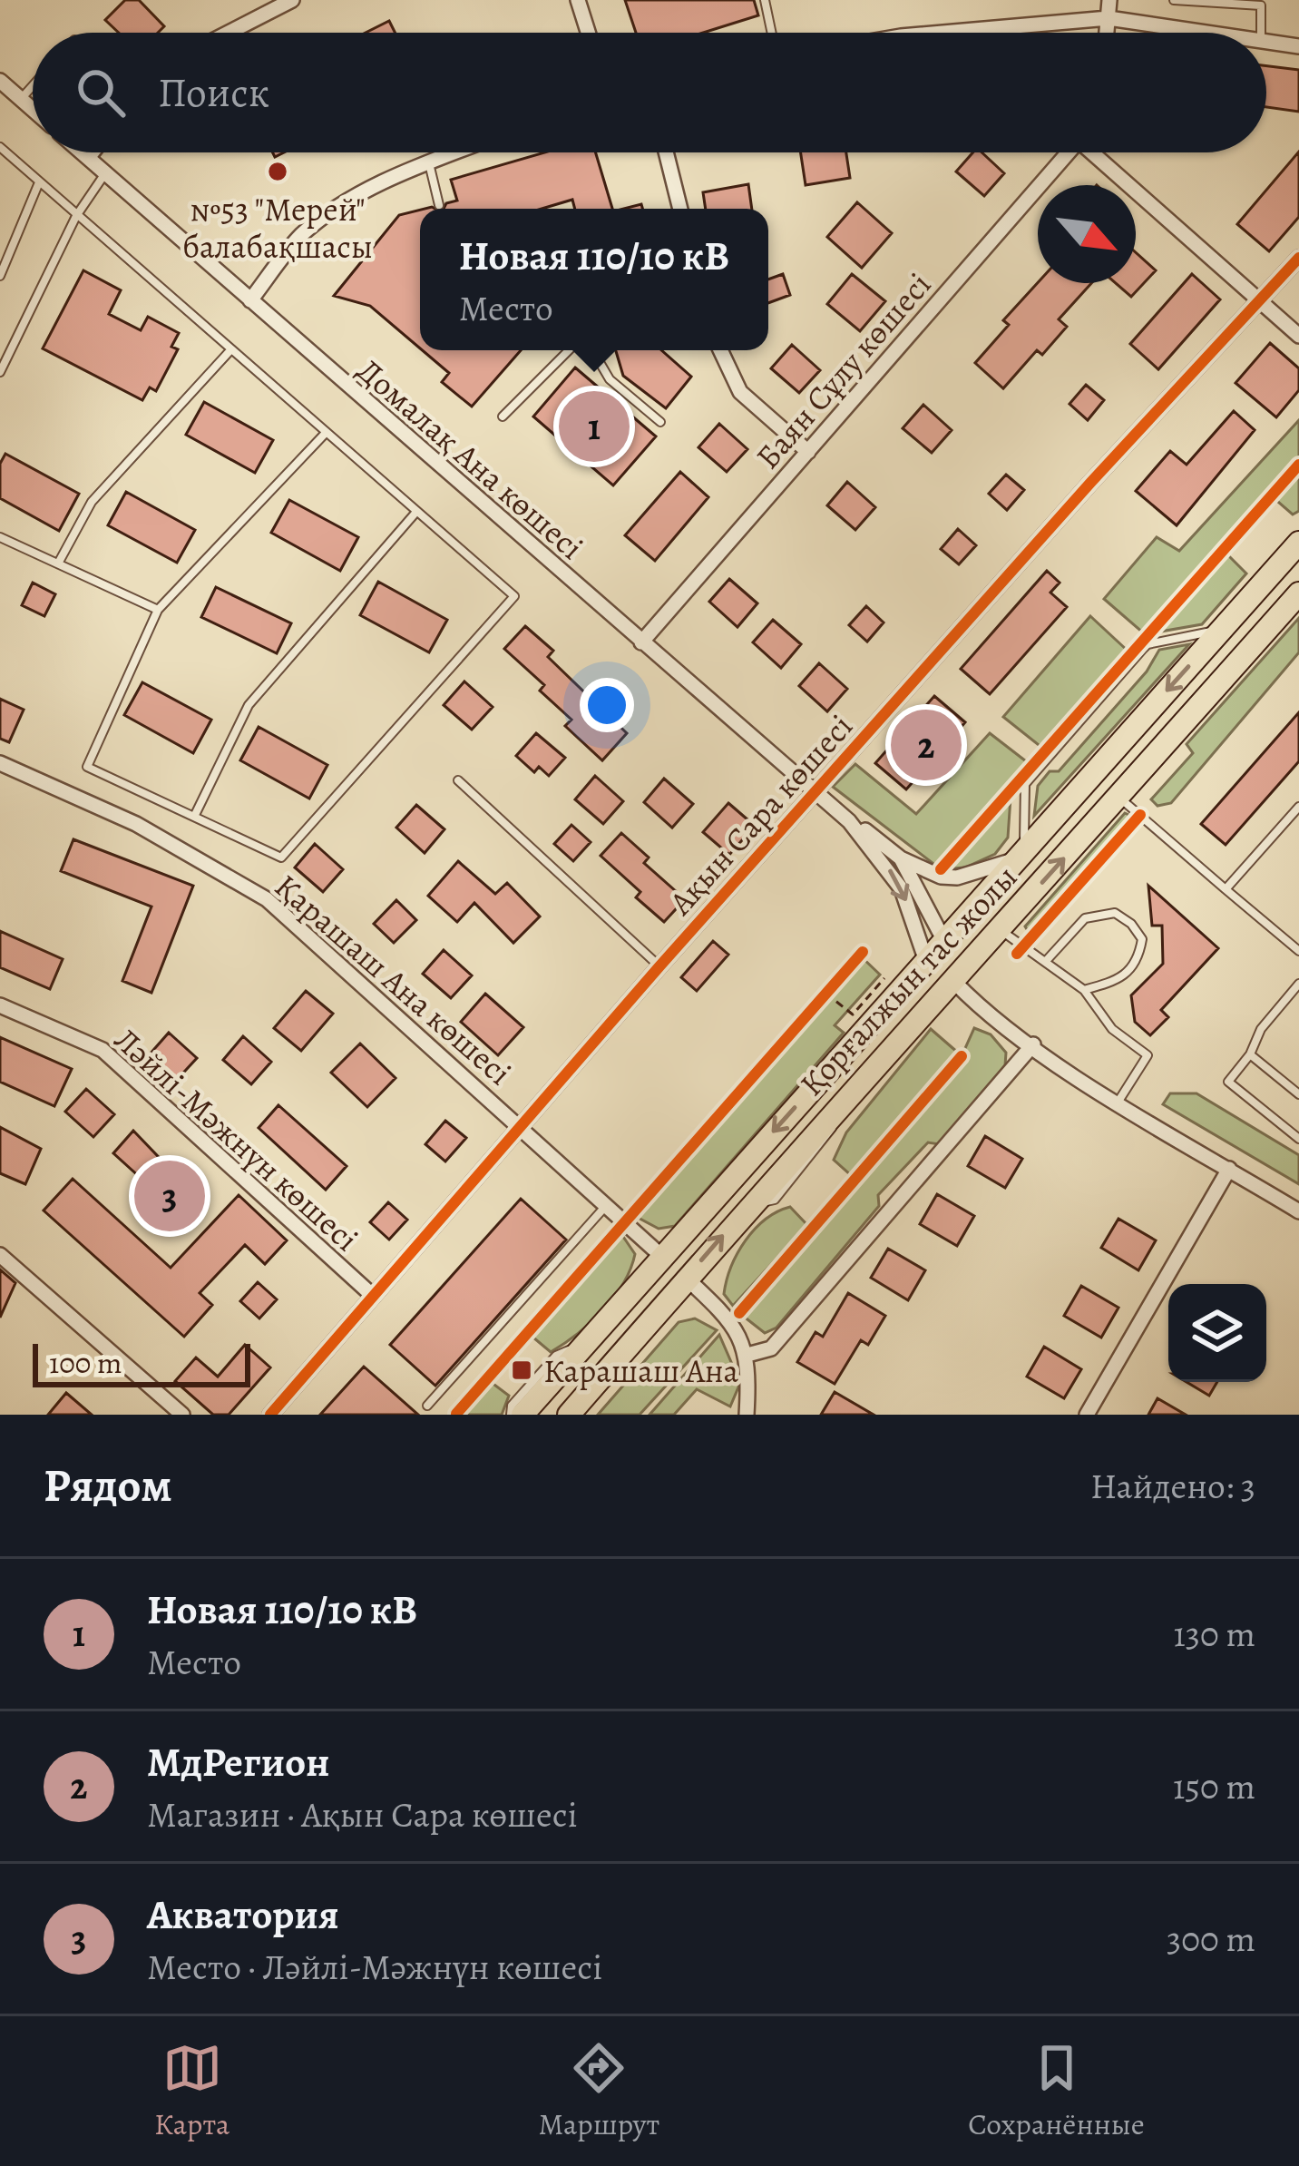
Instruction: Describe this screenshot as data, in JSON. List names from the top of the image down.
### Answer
{
  "streets": {
    "main road": ["Қорғалжын тас жолы"],
    "street": [
      "Баян Сұлу көшесі",
      "Домалақ Ана көшесі",
      "Ақын Сара көшесі",
      "Қарашаш Ана көшесі",
      "Ләйлі-Мәжнүн көшесі"
    ]
  },
  "crossings": [
    ["Баян Сұлу көшесі", "Домалақ Ана көшесі"],
    ["Домалақ Ана көшесі", "Ақын Сара көшесі"],
    ["Домалақ Ана көшесі", "Қорғалжын тас жолы"],
    ["Ақын Сара көшесі", "Қарашаш Ана көшесі"],
    ["Ақын Сара көшесі", "Ләйлі-Мәжнүн көшесі"],
    ["Қарашаш Ана көшесі", "Қорғалжын тас жолы"]
  ],
  "places": {
    "other": ["№53 \"Мерей\" балабақшасы"],
    "transit": ["Карашаш Ана"]
  },
  "scale_bar": "100 m",
  "north": "bottom right",
  "page": {
    "search": "Поиск",
    "popup": ["Новая 110/10 кВ", "Место"],
    "pins": ["1", "2", "3"],
    "scale": "100 m",
    "heading": ["Рядом", "Найдено: 3"],
    "list": [
      {
        "mark": "1",
        "name": "Новая 110/10 кВ",
        "note": "Место",
        "value": "130 m"
      },
      {
        "mark": "2",
        "name": "МдРегион",
        "note": "Магазин · Ақын Сара көшесі",
        "value": "150 m"
      },
      {
        "mark": "3",
        "name": "Акватория",
        "note": "Место · Ләйлі-Мәжнүн көшесі",
        "value": "300 m"
      }
    ],
    "nav": ["Карта", "Маршрут", "Сохранённые"]
  }
}
